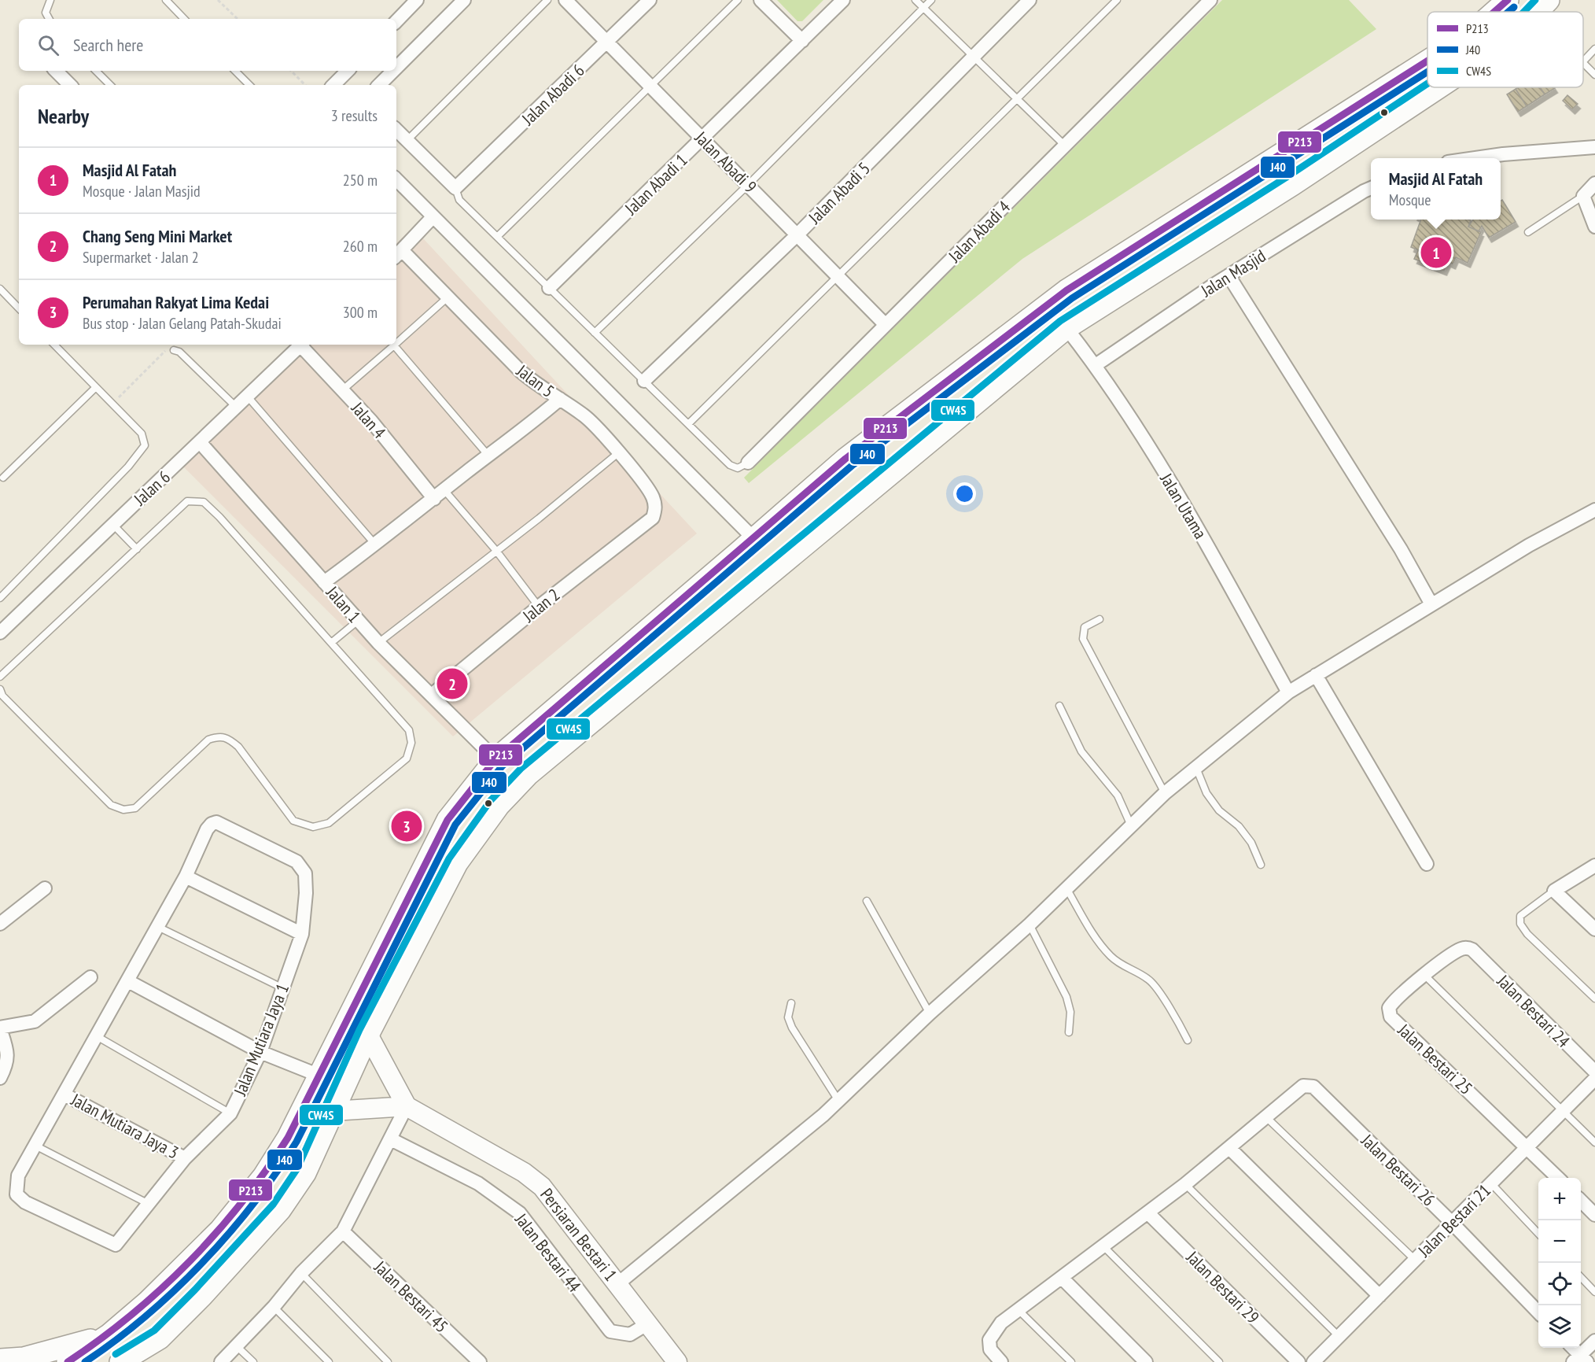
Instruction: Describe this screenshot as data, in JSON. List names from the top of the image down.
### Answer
{
  "streets": {
    "street": [
      "Jalan Abadi 6",
      "Jalan Abadi 9",
      "Jalan Abadi 1",
      "Jalan Abadi 5",
      "Jalan Abadi 4",
      "Jalan Masjid",
      "Jalan 5",
      "Jalan 4",
      "Jalan 6",
      "Jalan Utama",
      "Jalan 1",
      "Jalan 2",
      "Jalan Bestari 24",
      "Jalan Mutiara Jaya 1",
      "Jalan Bestari 25",
      "Jalan Mutiara Jaya 3",
      "Jalan Bestari 26",
      "Jalan Bestari 21",
      "Persiaran Bestari 1",
      "Jalan Bestari 44",
      "Jalan Bestari 29",
      "Jalan Bestari 45"
    ]
  },
  "crossings": [
    ["Jalan Abadi 6", "Jalan Abadi 9"],
    ["Jalan Abadi 9", "Jalan Abadi 1"],
    ["Jalan Abadi 9", "Jalan Abadi 5"],
    ["Jalan Abadi 9", "Jalan Abadi 4"],
    ["Jalan Masjid", "Jalan Utama"],
    ["Jalan 5", "Jalan 2"],
    ["Jalan 6", "Jalan 1"],
    ["Jalan 1", "Jalan 2"],
    ["Jalan Bestari 24", "Jalan Bestari 25"],
    ["Jalan Mutiara Jaya 1", "Jalan Mutiara Jaya 3"],
    ["Jalan Bestari 25", "Jalan Bestari 21"],
    ["Jalan Bestari 26", "Jalan Bestari 21"],
    ["Persiaran Bestari 1", "Jalan Bestari 44"]
  ],
  "lines": ["transit line P213", "transit line CW4S", "transit line J40"],
  "legend": ["P213", "J40", "CW4S"],
  "page": {
    "search": "Search here",
    "heading": ["Nearby", "3 results"],
    "list": [
      {
        "mark": "1",
        "name": "Masjid Al Fatah",
        "note": "Mosque · Jalan Masjid",
        "value": "250 m"
      },
      {
        "mark": "2",
        "name": "Chang Seng Mini Market",
        "note": "Supermarket · Jalan 2",
        "value": "260 m"
      },
      {
        "mark": "3",
        "name": "Perumahan Rakyat Lima Kedai",
        "note": "Bus stop · Jalan Gelang Patah-Skudai",
        "value": "300 m"
      }
    ],
    "popup": ["Masjid Al Fatah", "Mosque"],
    "pins": ["1", "2", "3"],
    "map_buttons": ["+", "−"]
  }
}
